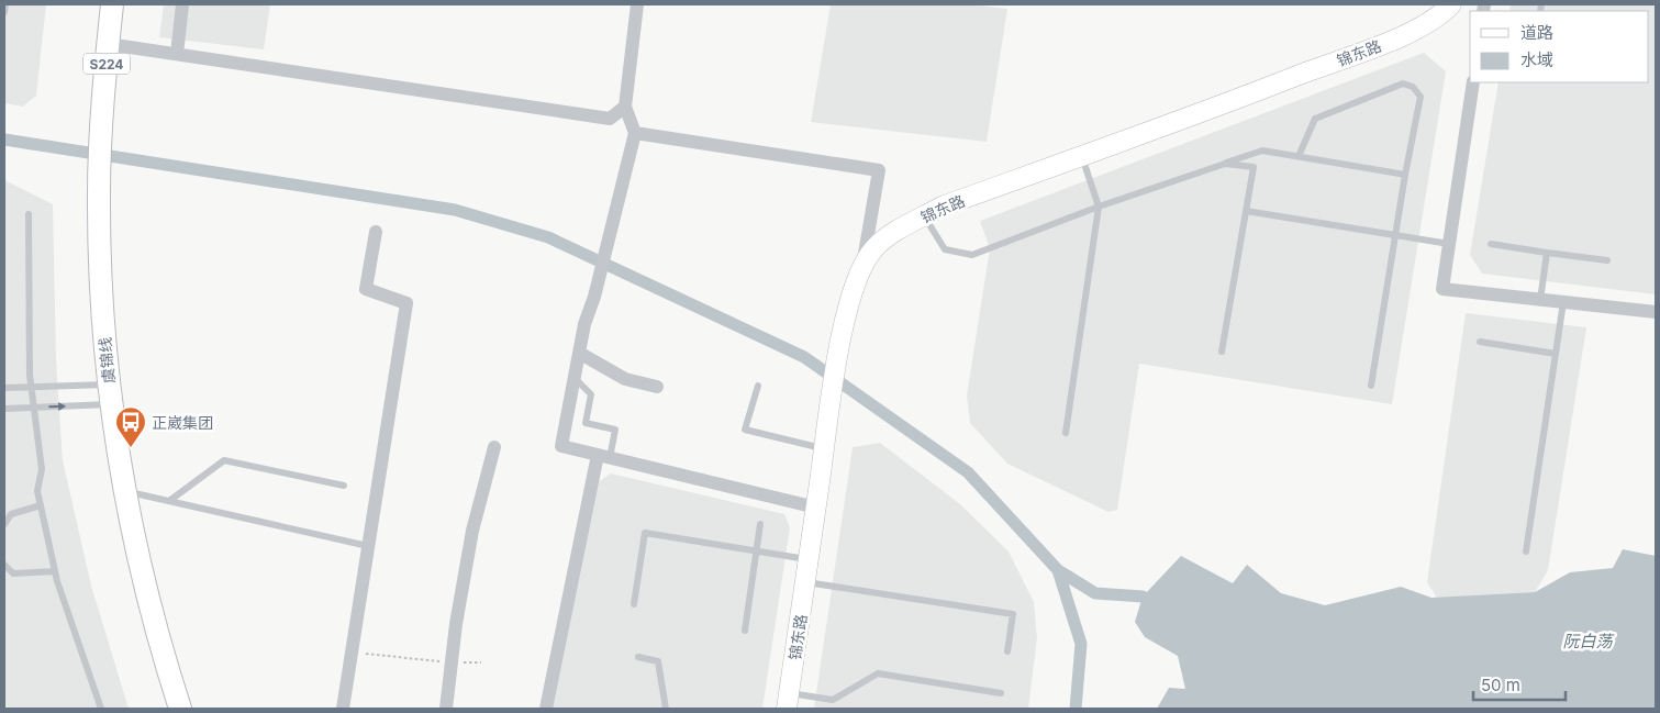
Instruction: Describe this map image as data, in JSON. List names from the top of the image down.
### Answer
{
  "streets": {
    "main road": ["锦东路", "S224", "虞锦线"]
  },
  "water": ["阮白荡"],
  "places": {
    "bus stop": ["正崴集团"]
  },
  "legend": ["道路", "水域"],
  "scale_bar": "50 m"
}
